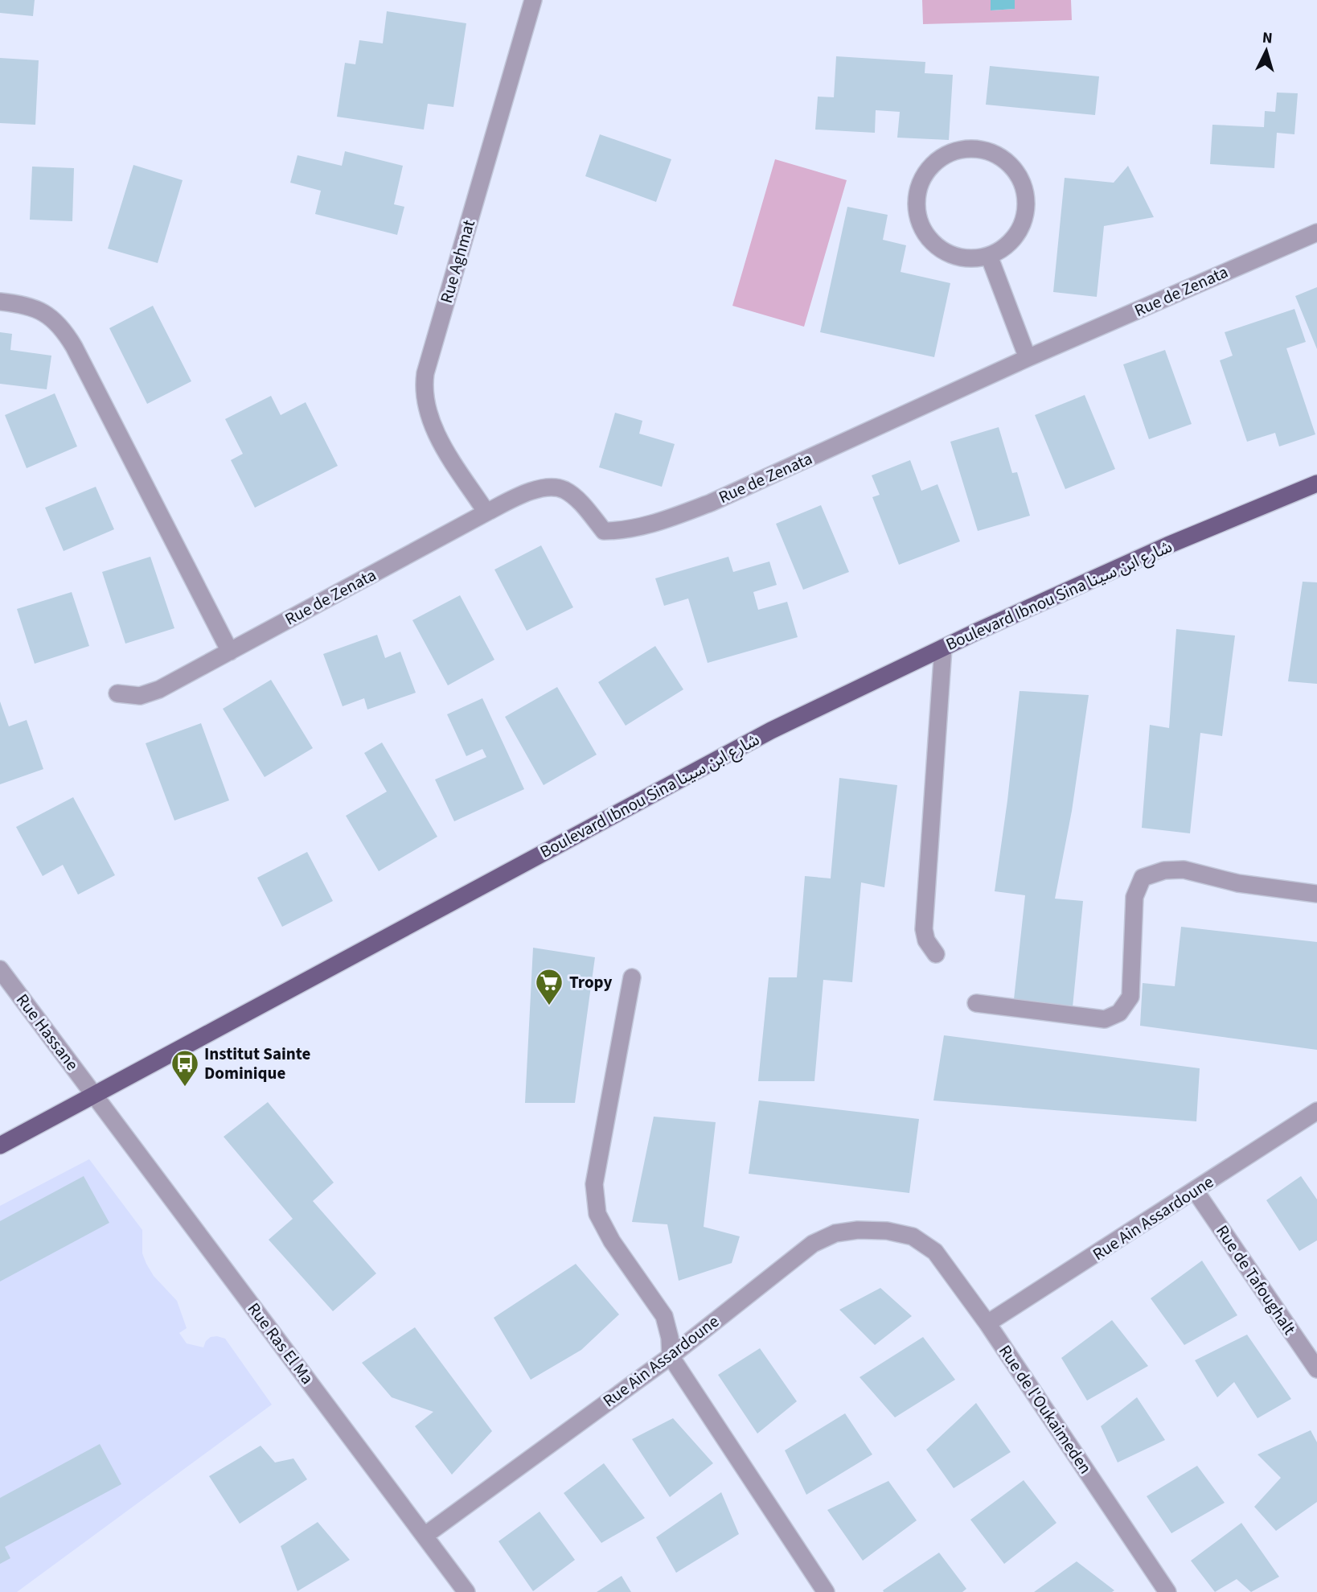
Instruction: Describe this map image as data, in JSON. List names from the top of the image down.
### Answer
{
  "streets": {
    "main road": ["Boulevard Ibnou Sina شارع ابن سينا"],
    "street": [
      "Rue Aghmat",
      "Rue de Zenata",
      "Rue Hassane",
      "Rue Ain Assardoune",
      "Rue de Tafoughalt",
      "Rue Ras El Ma",
      "Rue de l'Oukaimeden"
    ]
  },
  "crossings": [
    ["Rue Aghmat", "Rue de Zenata"],
    ["Boulevard Ibnou Sina شارع ابن سينا", "Rue Hassane"],
    ["Boulevard Ibnou Sina شارع ابن سينا", "Rue Ras El Ma"],
    ["Rue Hassane", "Rue Ras El Ma"],
    ["Rue Ain Assardoune", "Rue de Tafoughalt"],
    ["Rue Ain Assardoune", "Rue Ras El Ma"],
    ["Rue Ain Assardoune", "Rue de l'Oukaimeden"]
  ],
  "places": {
    "supermarket": ["Tropy"],
    "bus stop": ["Institut Sainte Dominique"]
  },
  "north": "top"
}
